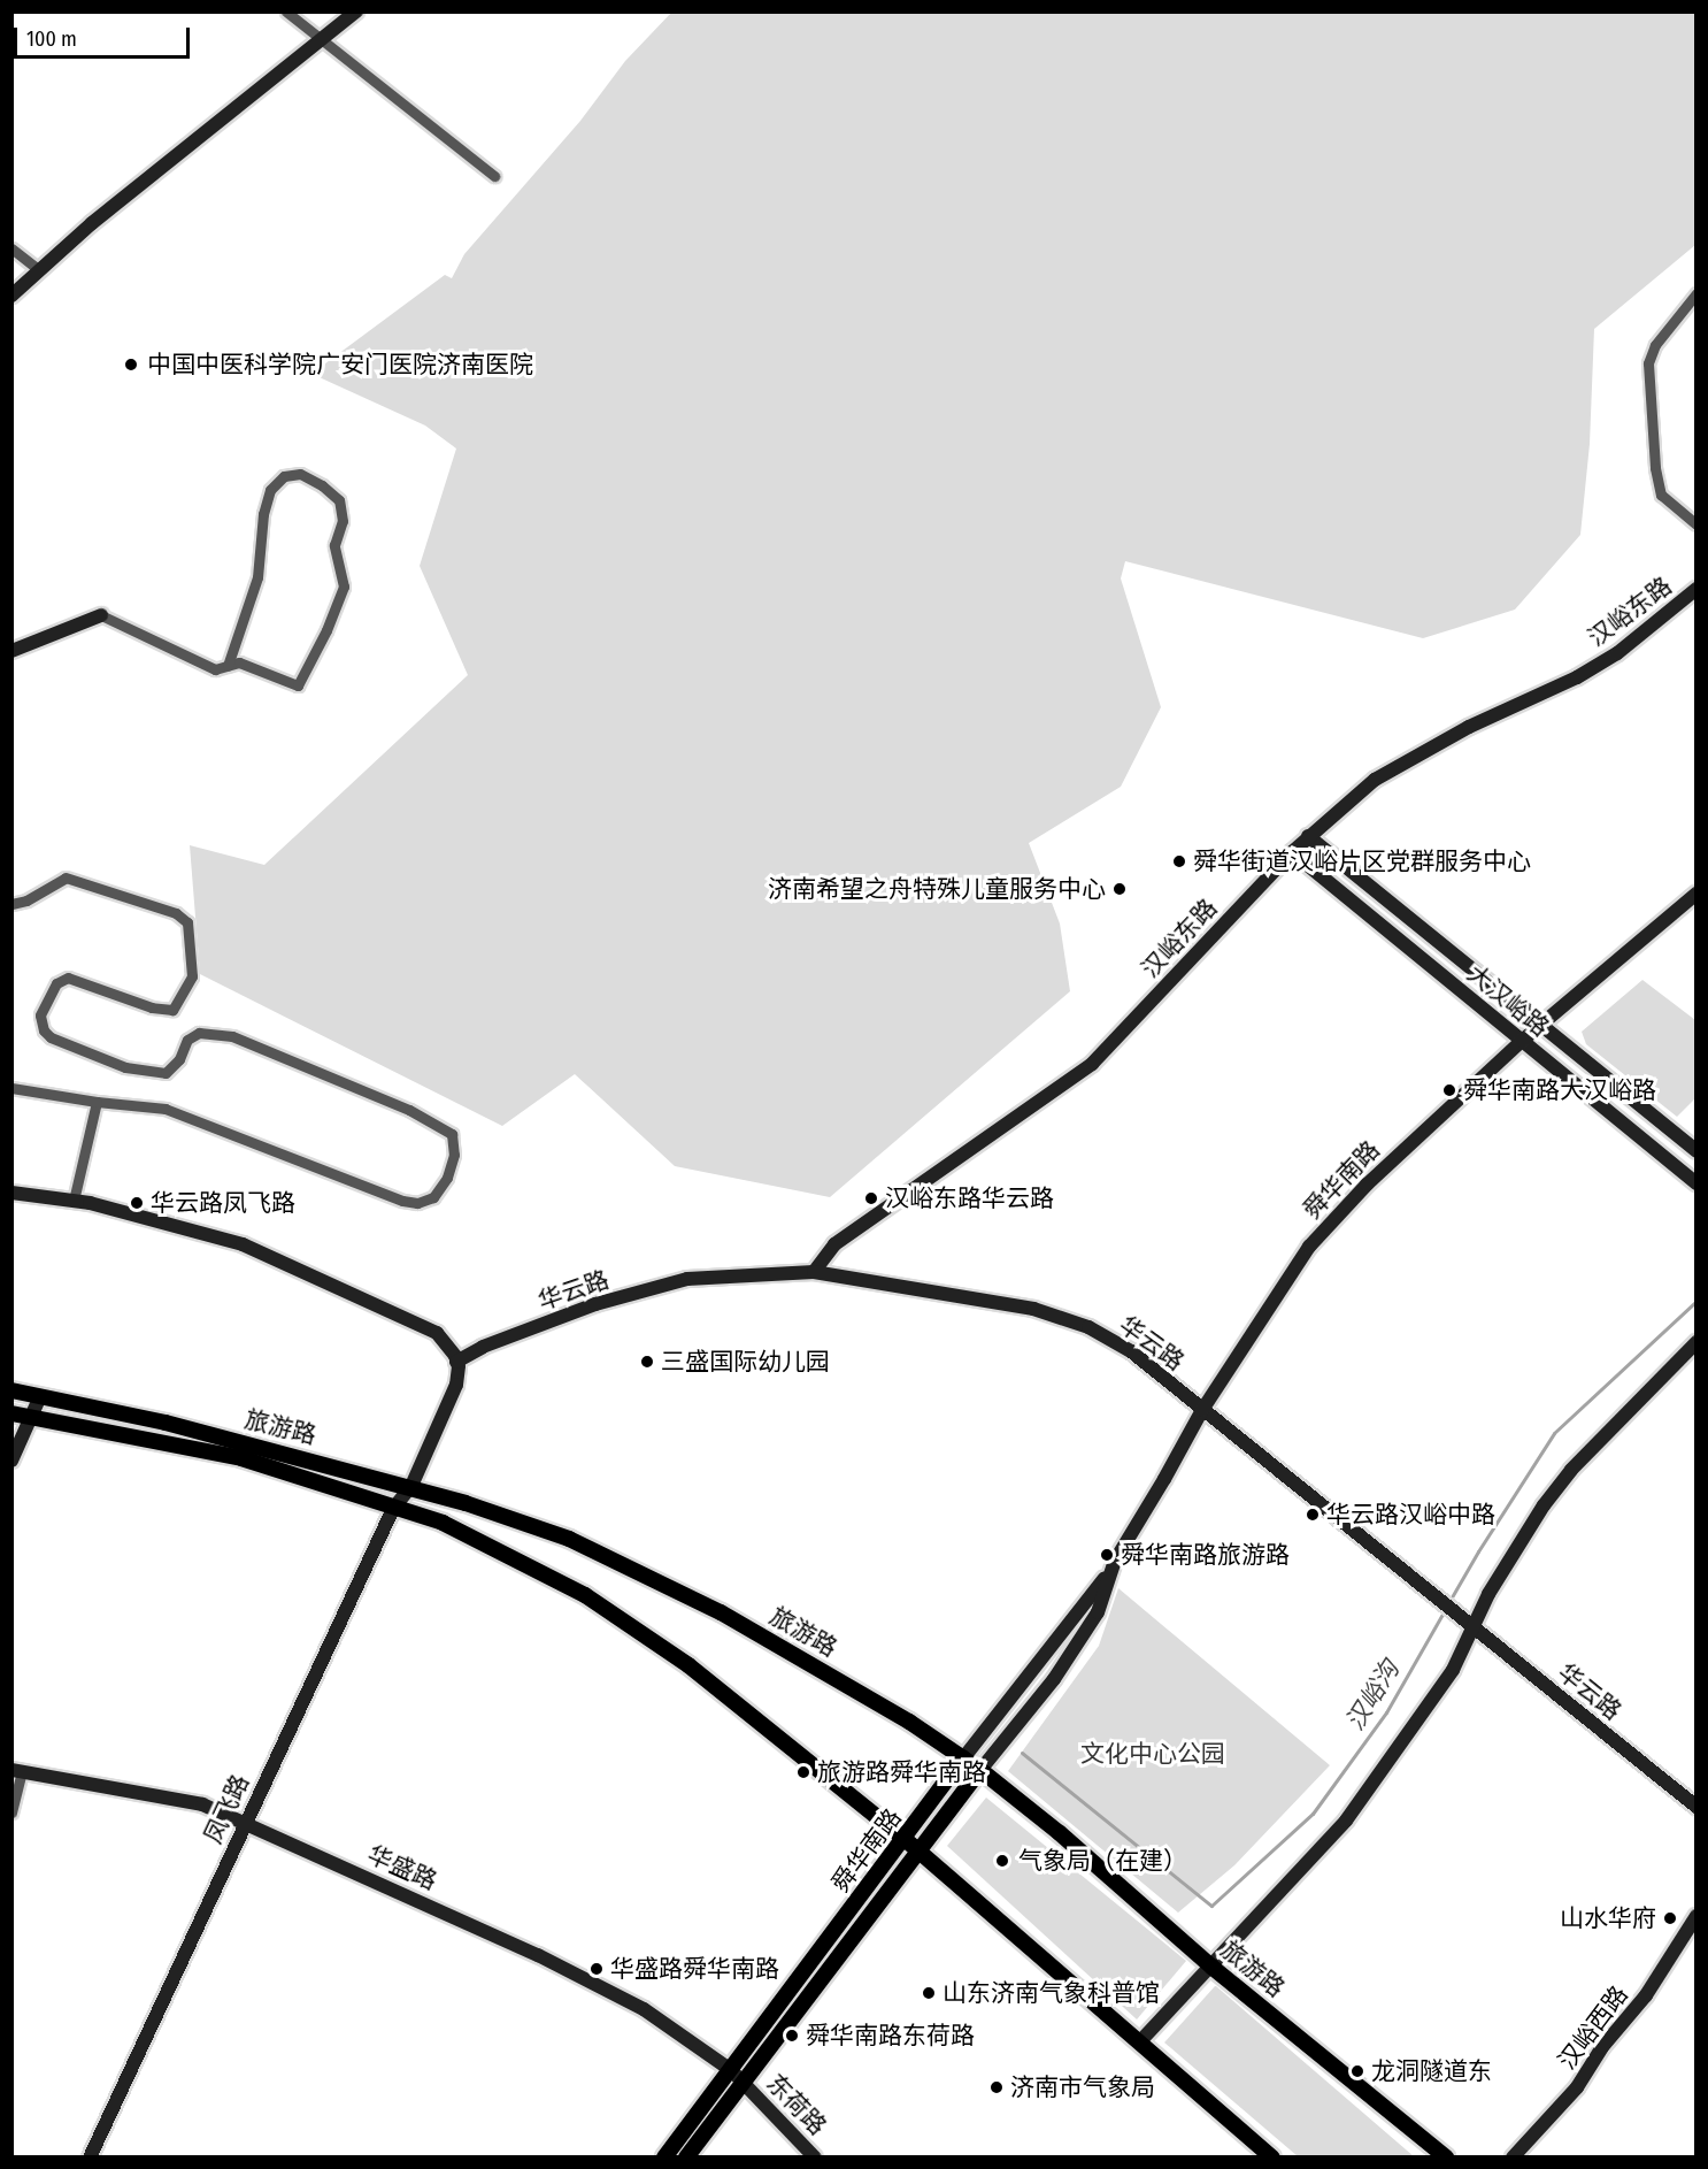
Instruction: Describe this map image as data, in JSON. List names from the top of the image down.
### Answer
{
  "streets": {
    "main road": ["舜华南路", "旅游路"],
    "street": [
      "汉峪东路",
      "大汉峪路",
      "华云路",
      "凤飞路",
      "华盛路",
      "汉峪西路",
      "东荷路"
    ]
  },
  "crossings": [
    ["汉峪东路", "大汉峪路"],
    ["汉峪东路", "华云路"],
    ["大汉峪路", "舜华南路"],
    ["舜华南路", "华云路"],
    ["舜华南路", "旅游路"],
    ["舜华南路", "华盛路"],
    ["舜华南路", "东荷路"],
    ["旅游路", "凤飞路"],
    ["凤飞路", "华盛路"],
    ["华盛路", "东荷路"]
  ],
  "water": ["汉峪沟"],
  "parks": ["文化中心公园"],
  "places": [
    "中国中医科学院广安门医院济南医院",
    "舜华街道汉峪片区党群服务中心",
    "济南希望之舟特殊儿童服务中心",
    "舜华南路大汉峪路",
    "汉峪东路华云路",
    "华云路凤飞路",
    "三盛国际幼儿园",
    "华云路汉峪中路",
    "舜华南路旅游路",
    "旅游路舜华南路",
    "气象局（在建）",
    "山水华府",
    "华盛路舜华南路",
    "山东济南气象科普馆",
    "舜华南路东荷路",
    "龙洞隧道东",
    "济南市气象局"
  ],
  "scale_bar": "100 m"
}
